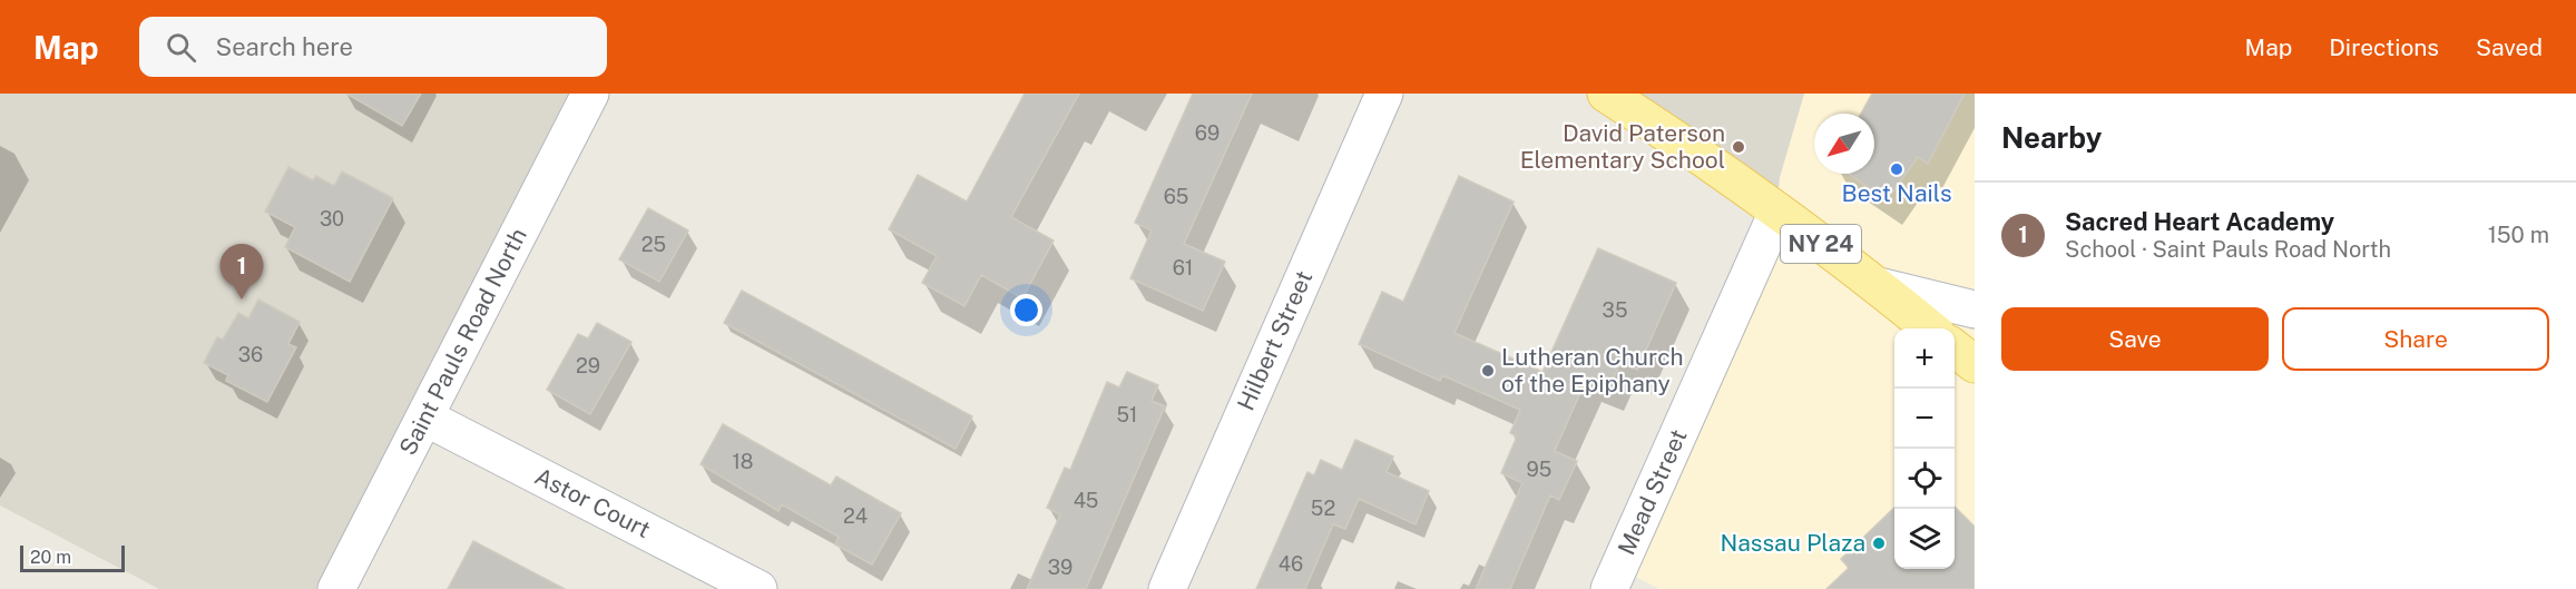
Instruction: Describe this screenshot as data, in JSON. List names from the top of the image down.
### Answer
{
  "streets": {
    "main road": ["NY 24"],
    "street": [
      "Hilbert Street",
      "Saint Pauls Road North",
      "Mead Street",
      "Astor Court"
    ]
  },
  "crossings": [
    ["NY 24", "Mead Street"],
    ["Saint Pauls Road North", "Astor Court"]
  ],
  "places": [
    "David Paterson Elementary School",
    "Best Nails",
    "Lutheran Church of the Epiphany",
    "Nassau Plaza"
  ],
  "house_numbers": [
    "69",
    "65",
    "30",
    "25",
    "61",
    "35",
    "36",
    "29",
    "51",
    "18",
    "95",
    "45",
    "52",
    "24",
    "46",
    "39"
  ],
  "scale_bar": "20 m",
  "north": "bottom left",
  "page": {
    "header": "Map",
    "search": "Search here",
    "nav": ["Map", "Directions", "Saved"],
    "heading": "Nearby",
    "list": [
      {
        "mark": "1",
        "name": "Sacred Heart Academy",
        "note": "School · Saint Pauls Road North",
        "value": "150 m"
      }
    ],
    "pins": "1",
    "buttons": ["Save", "Share"],
    "map_buttons": ["+", "−"],
    "scale": "20 m"
  }
}
